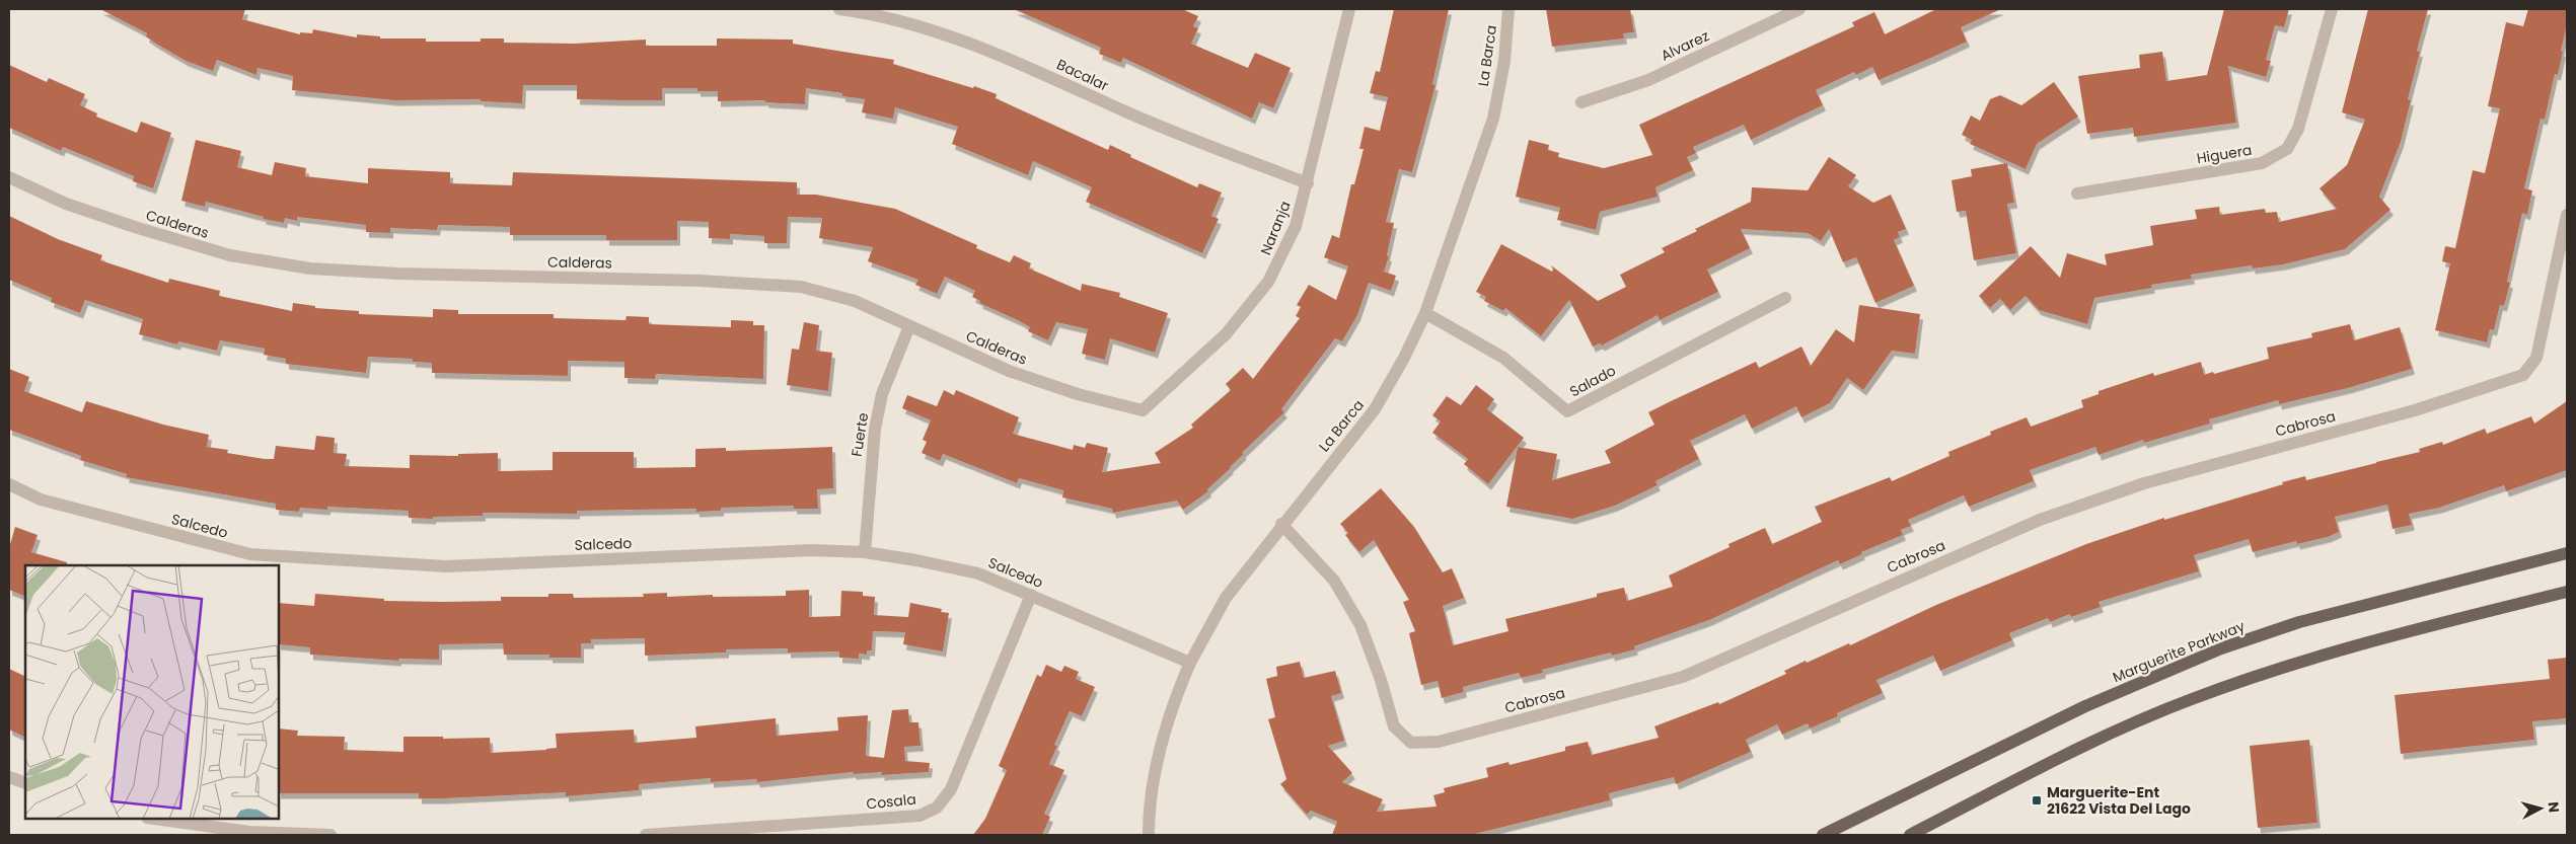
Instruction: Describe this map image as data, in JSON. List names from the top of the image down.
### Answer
{
  "streets": {
    "main road": ["Marguerite Parkway"],
    "street": [
      "Alvarez",
      "La Barca",
      "Bacalar",
      "Higuera",
      "Calderas",
      "Naranja",
      "Salado",
      "Cabrosa",
      "Fuerte",
      "Salcedo",
      "Cosala"
    ]
  },
  "crossings": [
    ["La Barca", "Salado"],
    ["La Barca", "Cabrosa"],
    ["La Barca", "Salcedo"],
    ["Bacalar", "Naranja"],
    ["Calderas", "Naranja"],
    ["Calderas", "Fuerte"],
    ["Fuerte", "Salcedo"],
    ["Salcedo", "Cosala"]
  ],
  "places": {
    "transit": ["Marguerite-Ent 21622 Vista Del Lago"]
  },
  "north": "right"
}
